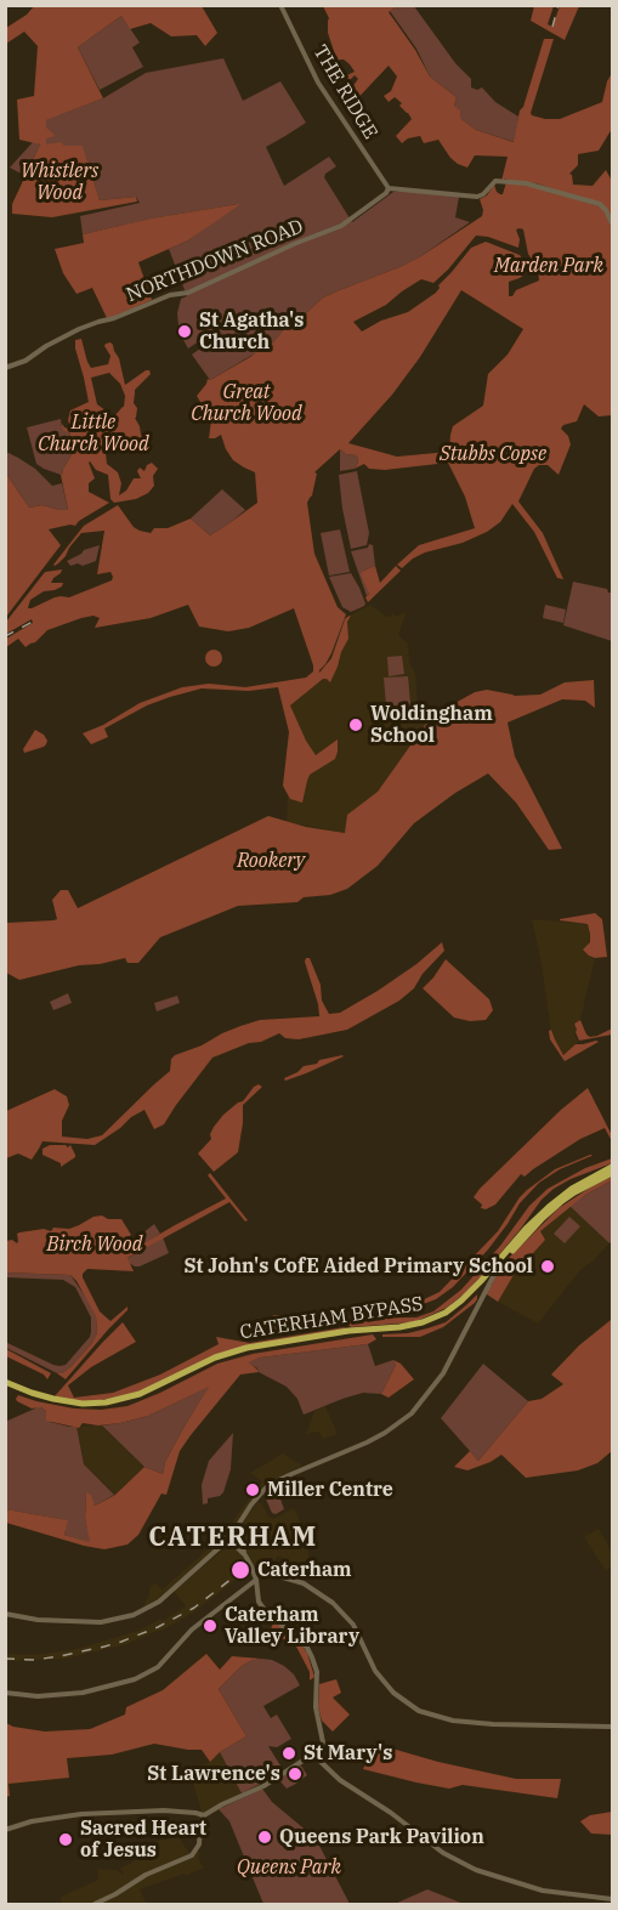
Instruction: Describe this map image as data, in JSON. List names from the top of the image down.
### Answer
{
  "streets": {
    "highway": ["CATERHAM BYPASS"],
    "street": ["THE RIDGE", "NORTHDOWN ROAD"]
  },
  "crossings": [
    ["THE RIDGE", "NORTHDOWN ROAD"]
  ],
  "districts": ["CATERHAM"],
  "parks": [
    "Whistlers Wood",
    "Marden Park",
    "Great Church Wood",
    "Little Church Wood",
    "Stubbs Copse",
    "Rookery",
    "Birch Wood",
    "Queens Park"
  ],
  "places": [
    "St Agatha's Church",
    "Woldingham School",
    "St John's CofE Aided Primary School",
    "Miller Centre",
    "Caterham",
    "Caterham Valley Library",
    "St Mary's",
    "St Lawrence's",
    "Queens Park Pavilion",
    "Sacred Heart of Jesus"
  ]
}
